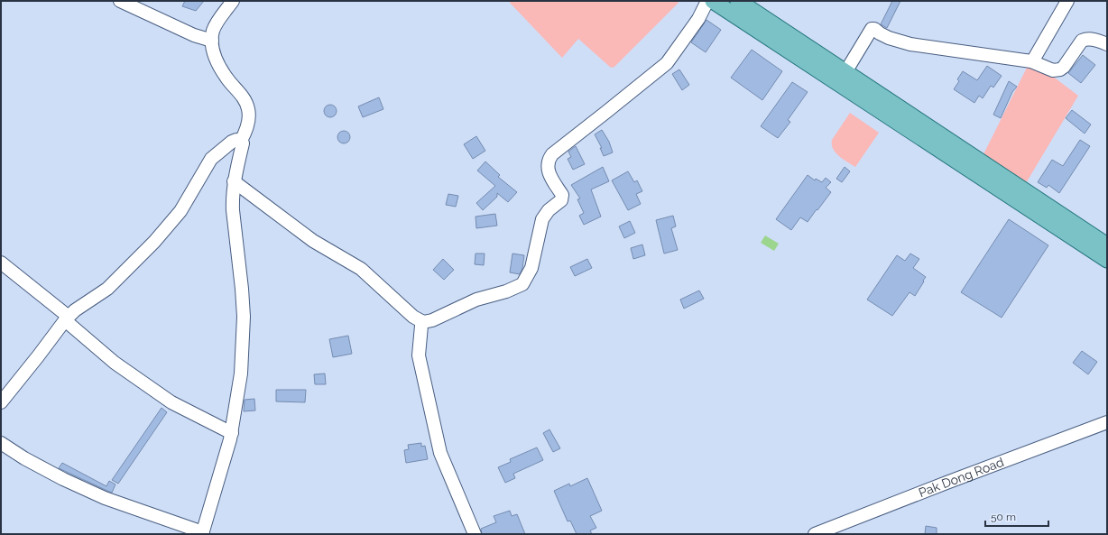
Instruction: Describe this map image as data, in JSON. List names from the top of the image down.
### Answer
{
  "streets": {
    "street": ["Pak Dong Road"]
  },
  "scale_bar": "50 m"
}
